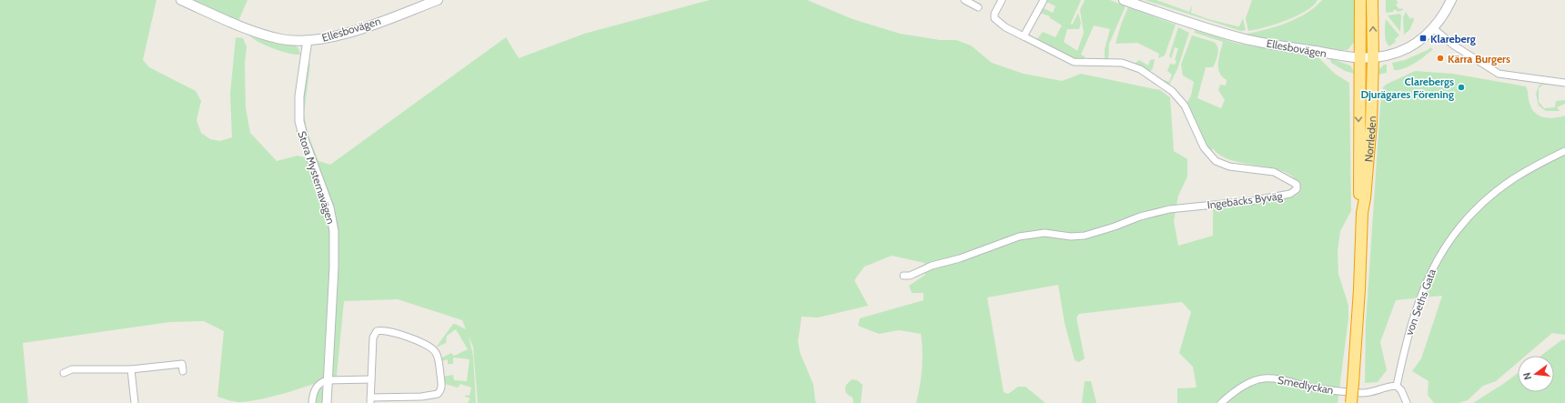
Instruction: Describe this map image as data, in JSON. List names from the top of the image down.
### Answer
{
  "streets": {
    "highway": ["Norrleden"],
    "main road": ["Ellesbovägen"],
    "street": [
      "Stora Mysternavägen",
      "Ingebäcks Byväg",
      "von Seths Gata",
      "Smedlyckan"
    ]
  },
  "crossings": [
    ["Ellesbovägen", "Norrleden"],
    ["Ellesbovägen", "Stora Mysternavägen"],
    ["von Seths Gata", "Smedlyckan"]
  ],
  "places": {
    "transit": ["Klareberg"],
    "other": ["Kärra Burgers", "Clarebergs Djurägares Förening"]
  },
  "north": "left"
}
